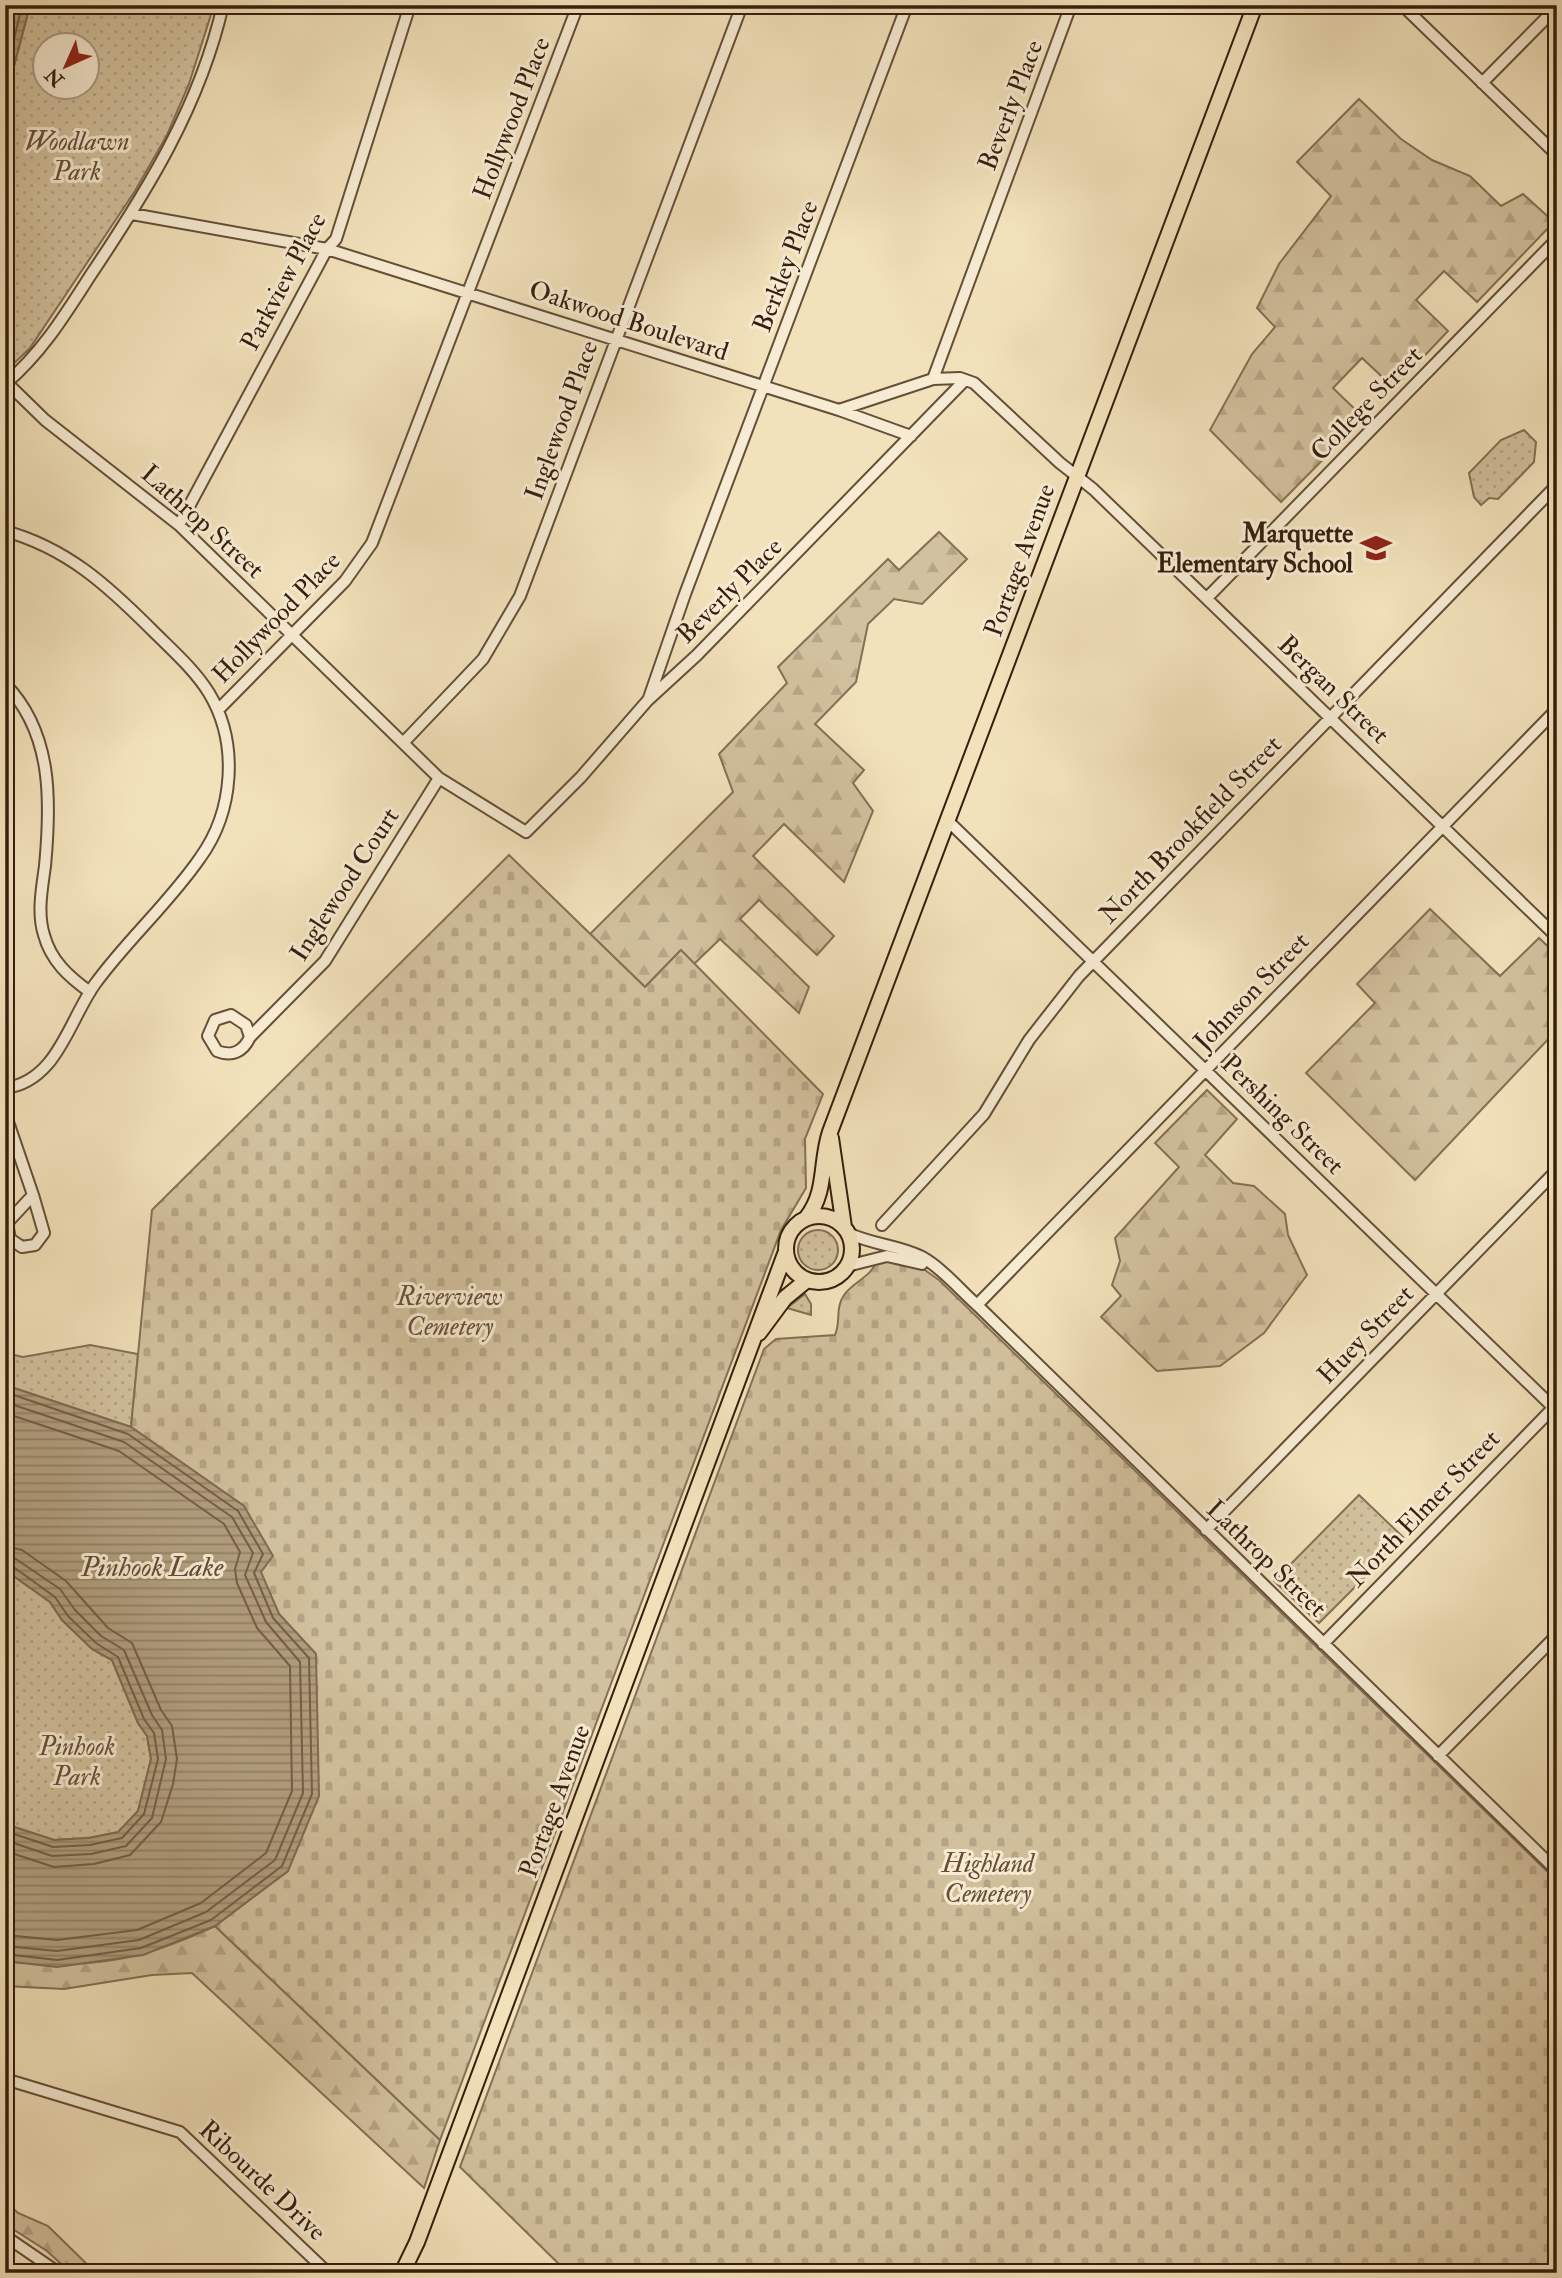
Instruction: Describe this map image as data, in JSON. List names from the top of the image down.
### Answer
{
  "streets": {
    "main road": ["Portage Avenue"],
    "street": [
      "Beverly Place",
      "Hollywood Place",
      "Berkley Place",
      "Parkview Place",
      "Oakwood Boulevard",
      "College Street",
      "Inglewood Place",
      "Lathrop Street",
      "Bergan Street",
      "North Brookfield Street",
      "Inglewood Court",
      "Johnson Street",
      "Pershing Street",
      "Huey Street",
      "North Elmer Street",
      "Ribourde Drive"
    ]
  },
  "crossings": [
    ["Beverly Place", "Berkley Place"],
    ["Beverly Place", "Lathrop Street"],
    ["Hollywood Place", "Oakwood Boulevard"],
    ["Hollywood Place", "Lathrop Street"],
    ["Berkley Place", "Oakwood Boulevard"],
    ["Parkview Place", "Oakwood Boulevard"],
    ["Parkview Place", "Lathrop Street"],
    ["Oakwood Boulevard", "Inglewood Place"],
    ["College Street", "Bergan Street"],
    ["Inglewood Place", "Lathrop Street"],
    ["Lathrop Street", "Portage Avenue"],
    ["Lathrop Street", "Inglewood Court"],
    ["Lathrop Street", "Johnson Street"],
    ["Lathrop Street", "Huey Street"],
    ["Lathrop Street", "North Elmer Street"],
    ["Portage Avenue", "Bergan Street"],
    ["Portage Avenue", "Pershing Street"],
    ["Bergan Street", "North Brookfield Street"],
    ["Bergan Street", "Johnson Street"],
    ["North Brookfield Street", "Pershing Street"],
    ["Johnson Street", "Pershing Street"],
    ["Pershing Street", "Huey Street"],
    ["Pershing Street", "North Elmer Street"]
  ],
  "water": ["Pinhook Lake"],
  "parks": [
    "Woodlawn Park",
    "Riverview Cemetery",
    "Pinhook Park",
    "Highland Cemetery"
  ],
  "places": {
    "school or university": ["Marquette Elementary School"]
  },
  "north": "bottom left"
}
